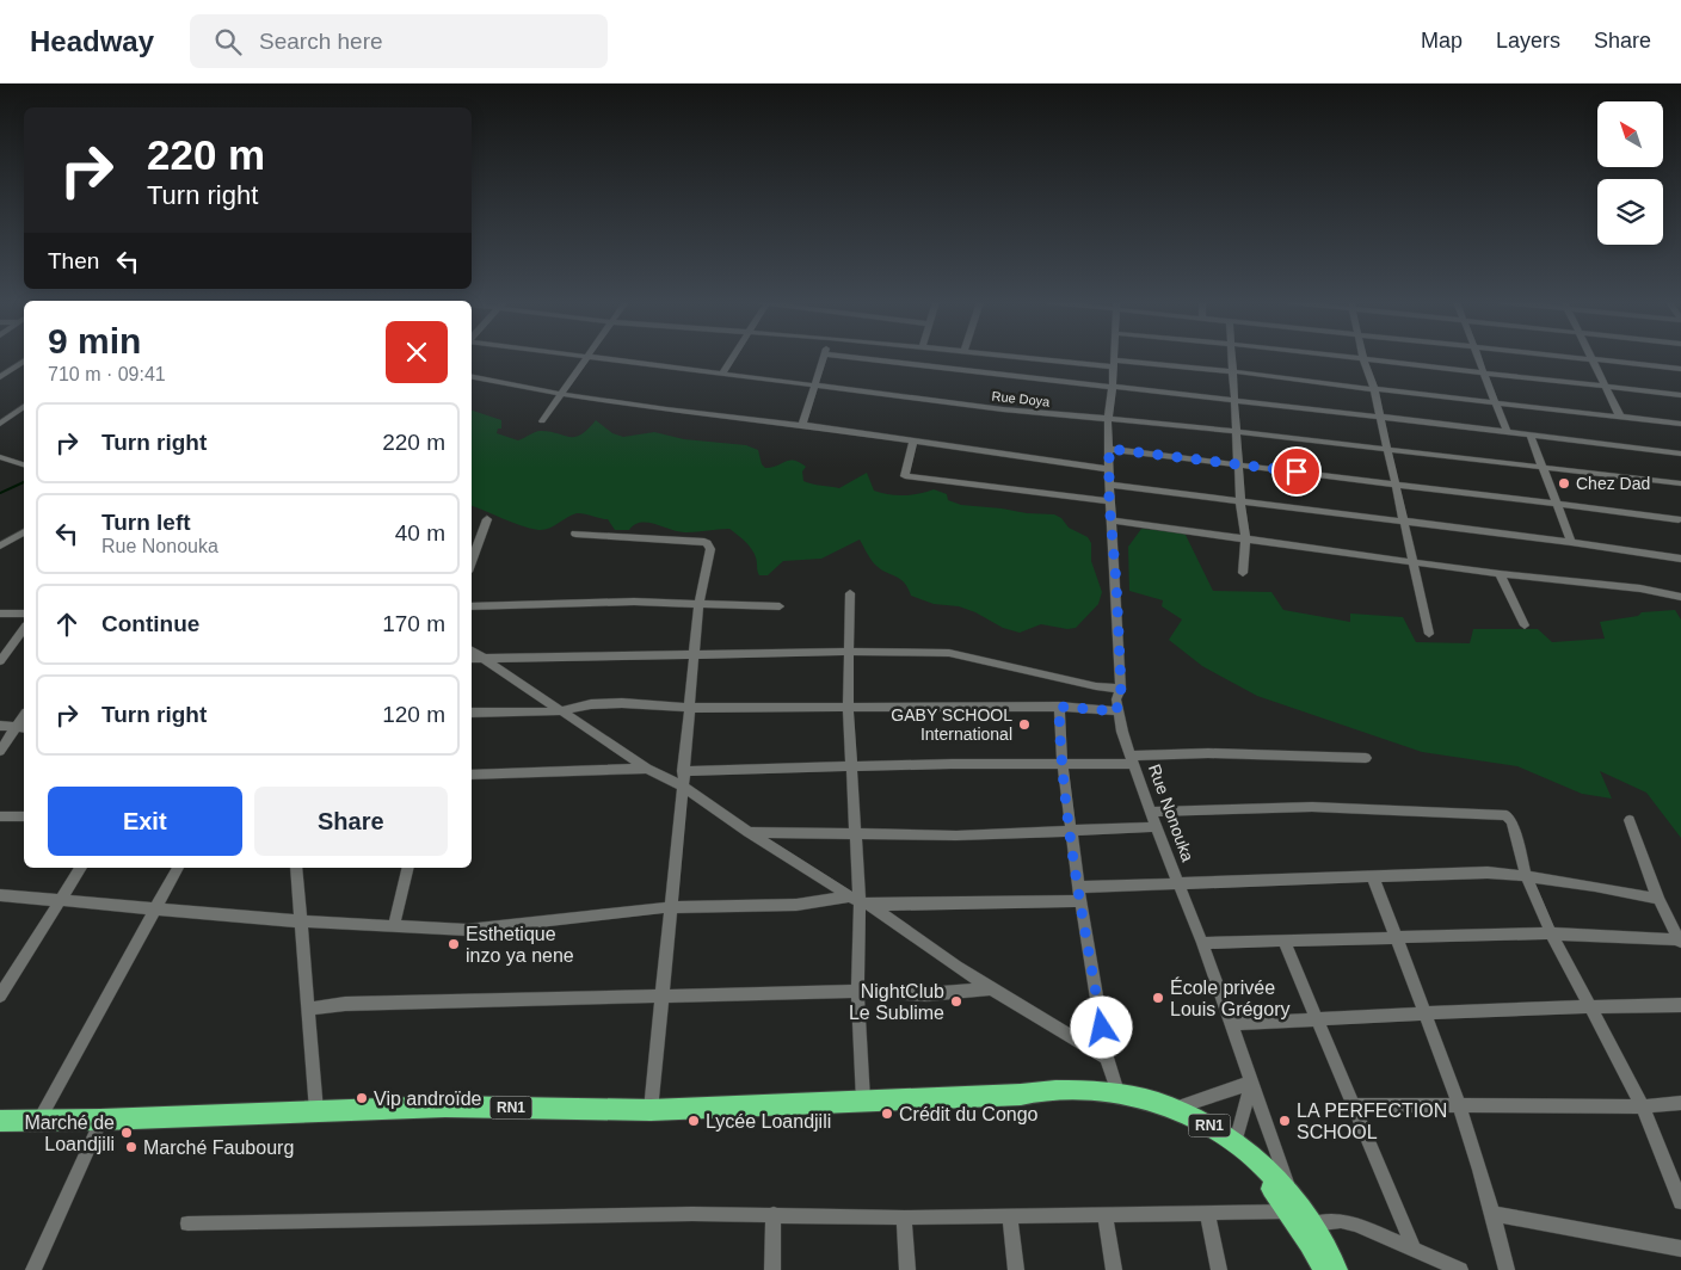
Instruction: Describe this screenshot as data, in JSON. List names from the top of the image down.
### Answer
{
  "streets": {
    "highway": ["RN1"],
    "street": ["Rue Doya", "Rue Nonouka"]
  },
  "crossings": [
    ["Rue Doya", "Rue Nonouka"],
    ["Rue Nonouka", "RN1"]
  ],
  "places": [
    "Chez Dad",
    "GABY SCHOOL International",
    "Esthetique inzo ya nene",
    "École privée Louis Grégory",
    "NightClub Le Sublime",
    "Vip androïde",
    "Crédit du Congo",
    "Lycée Loandjili",
    "LA PERFECTION SCHOOL",
    "Marché de Loandjili",
    "Marché Faubourg"
  ],
  "north": "top left",
  "page": {
    "header": "Headway",
    "search": "Search here",
    "nav": ["Map", "Layers", "Share"],
    "turn": ["220 m", "Turn right"],
    "then": "Then",
    "heading": ["9 min", "710 m · 09:41"],
    "list": [
      {
        "name": "Turn right",
        "value": "220 m"
      },
      {
        "name": "Turn left",
        "note": "Rue Nonouka",
        "value": "40 m"
      },
      {
        "name": "Continue",
        "value": "170 m"
      },
      {
        "name": "Turn right",
        "value": "120 m"
      }
    ],
    "buttons": ["Exit", "Share"]
  }
}
